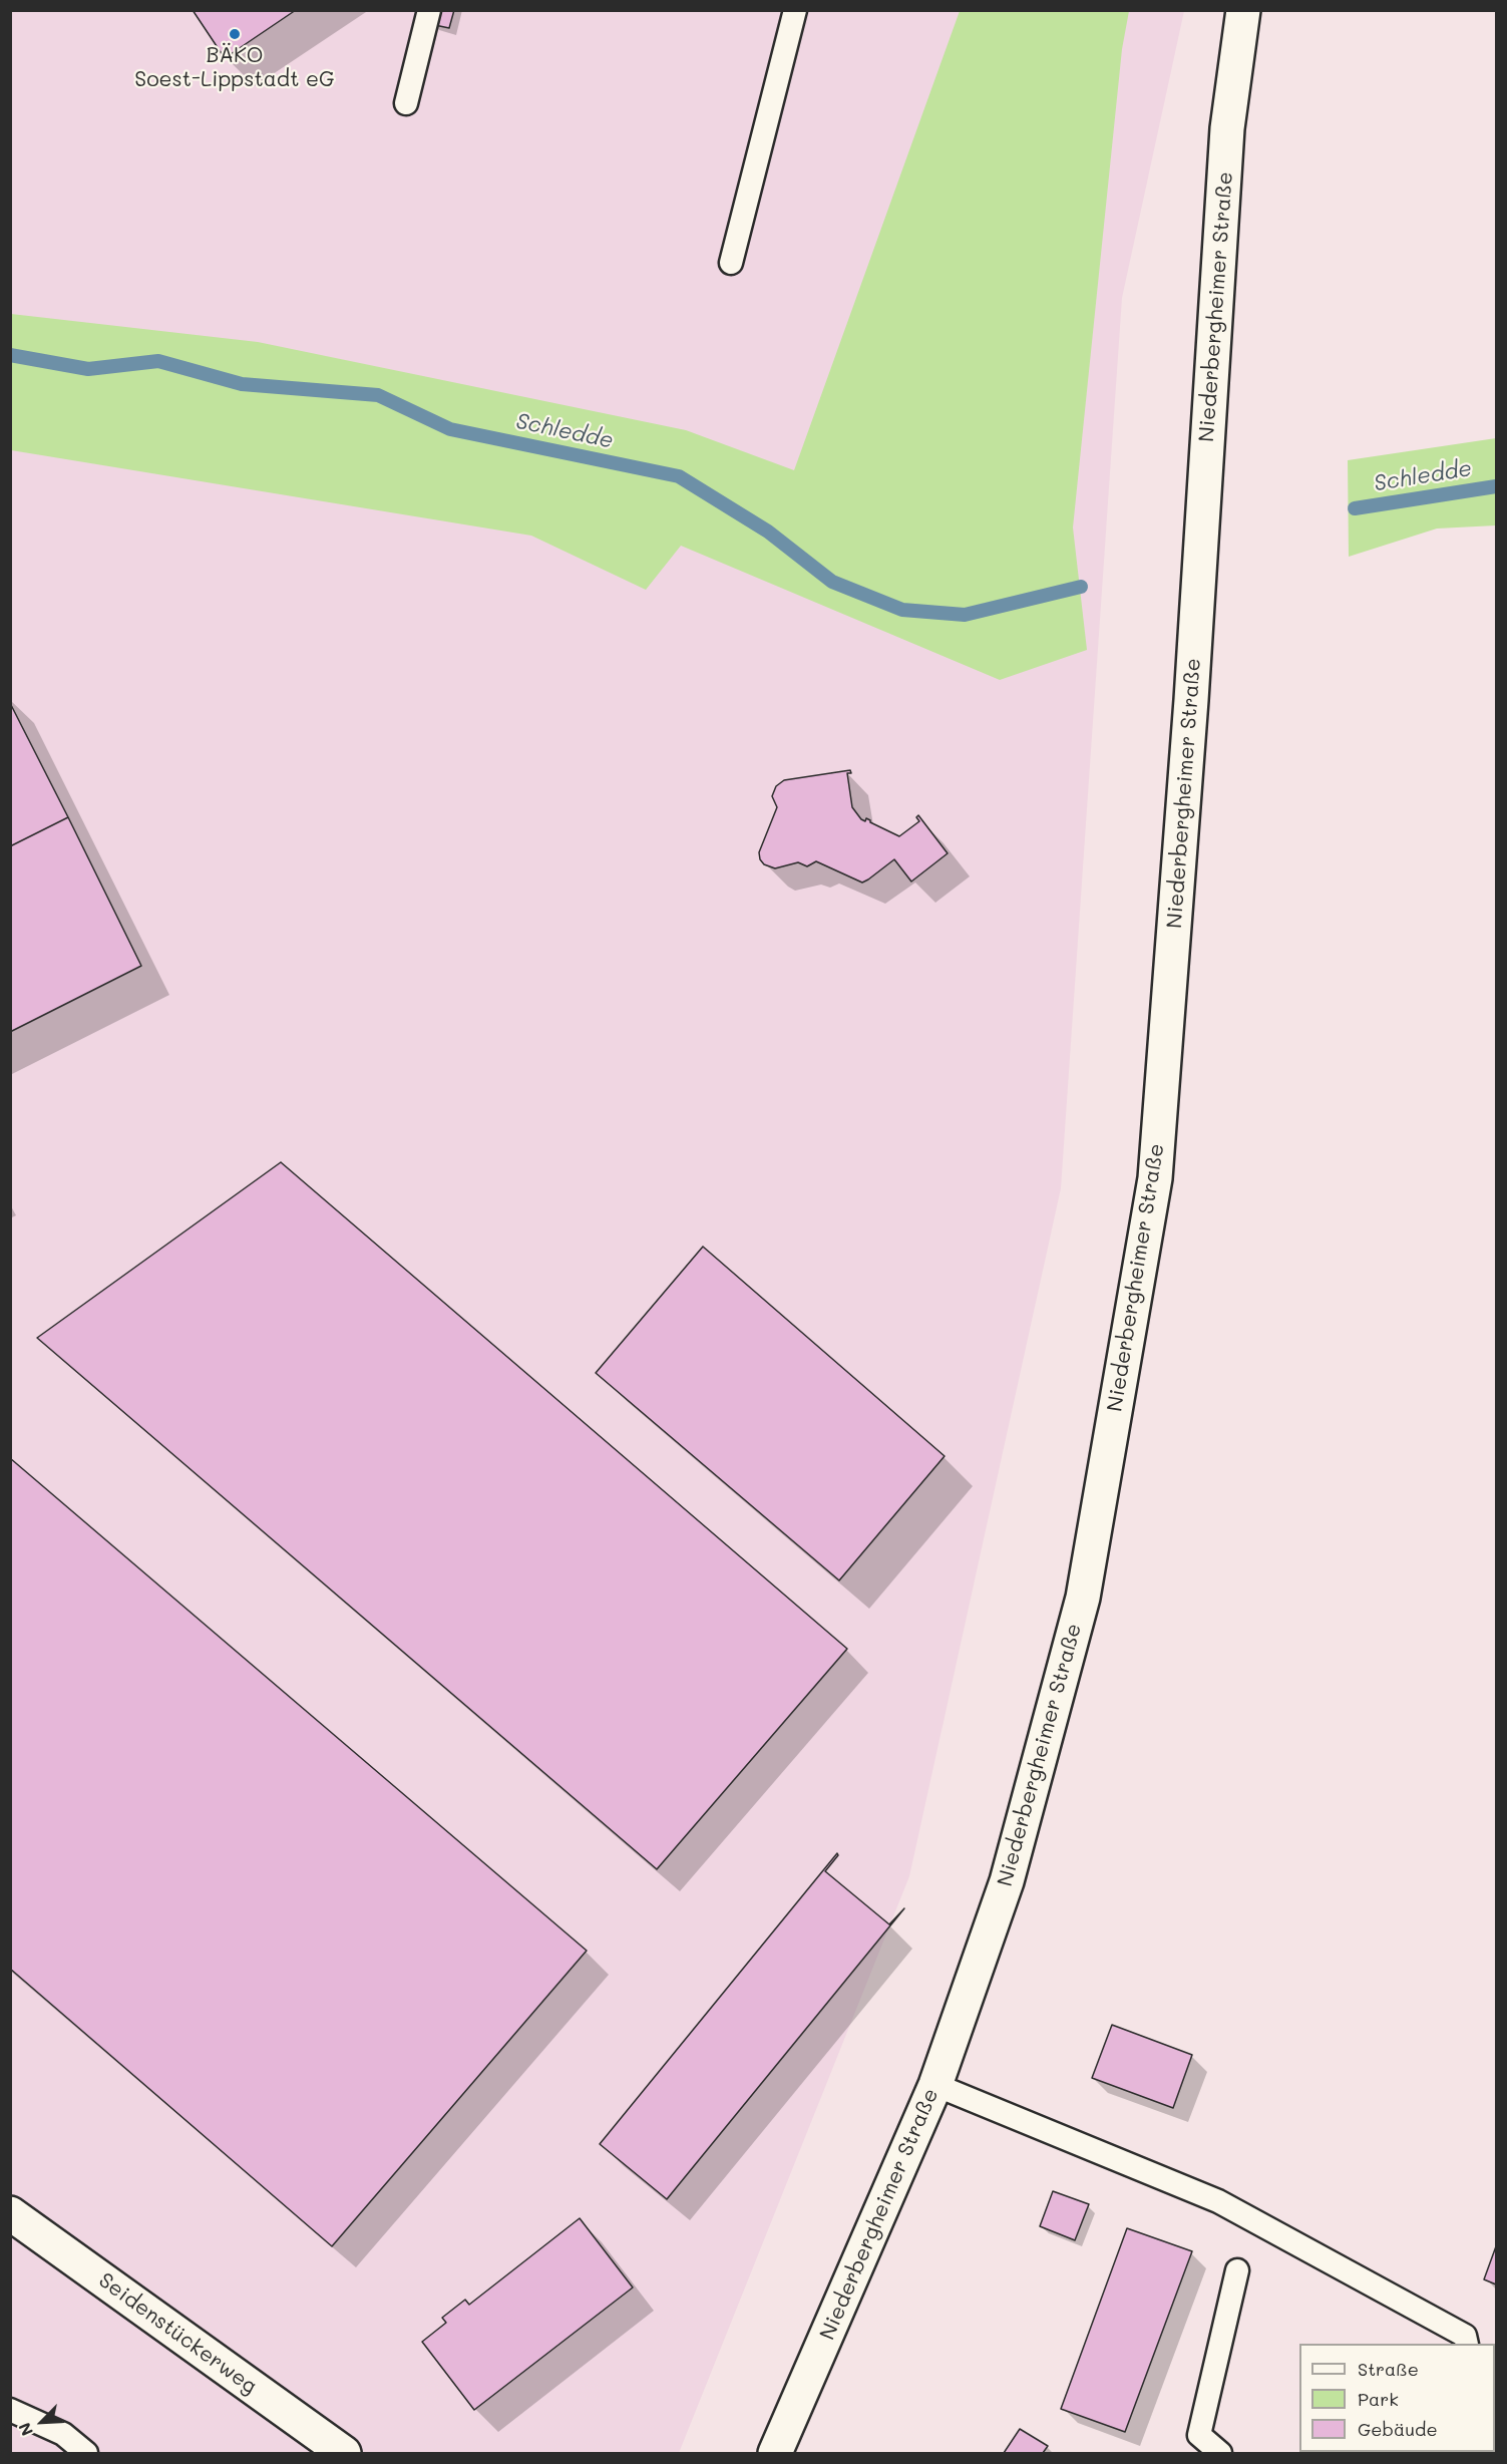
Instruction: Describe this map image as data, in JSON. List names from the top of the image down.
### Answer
{
  "streets": {
    "main road": ["Niederbergheimer Straße", "Seidenstückerweg"]
  },
  "water": ["Schledde"],
  "places": ["BÄKO Soest-Lippstadt eG"],
  "legend": ["Straße", "Park", "Gebäude"],
  "north": "bottom left"
}
